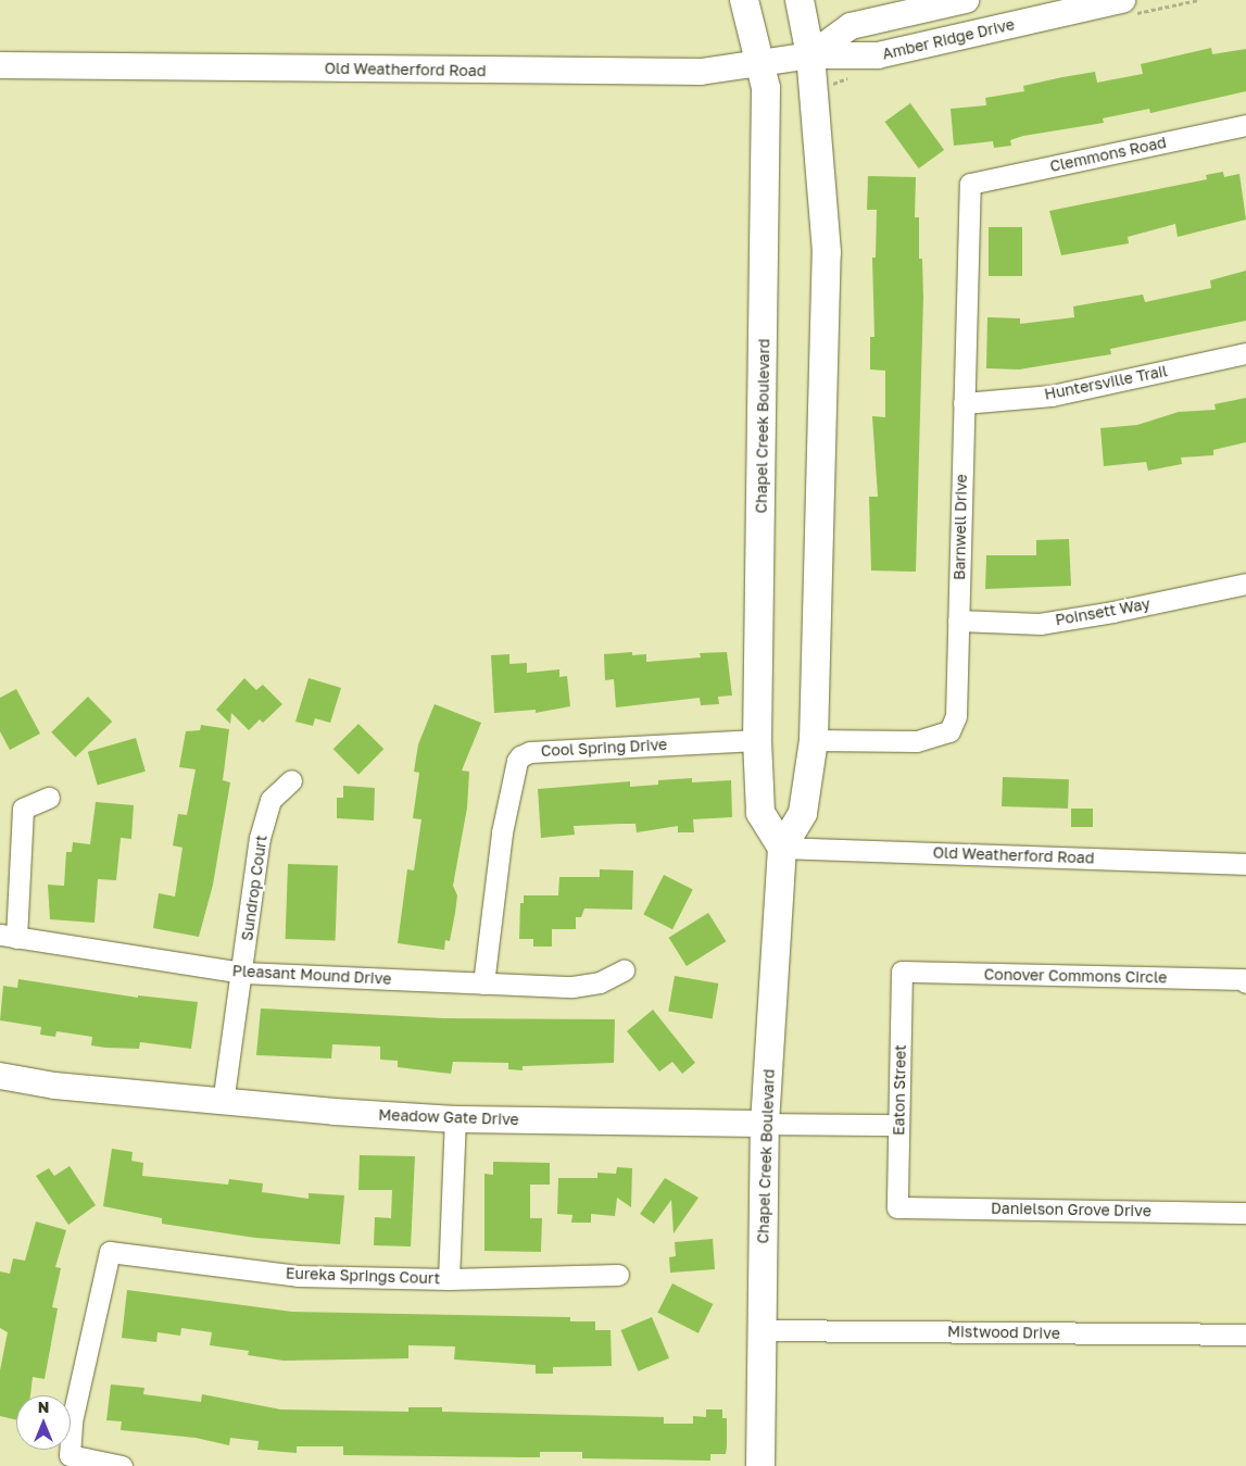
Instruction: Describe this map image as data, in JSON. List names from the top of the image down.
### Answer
{
  "streets": {
    "main road": ["Chapel Creek Boulevard"],
    "street": [
      "Amber Ridge Drive",
      "Old Weatherford Road",
      "Clemmons Road",
      "Huntersville Trail",
      "Barnwell Drive",
      "Poinsett Way",
      "Cool Spring Drive",
      "Sundrop Court",
      "Pleasant Mound Drive",
      "Conover Commons Circle",
      "Eaton Street",
      "Meadow Gate Drive",
      "Danielson Grove Drive",
      "Eureka Springs Court",
      "Mistwood Drive"
    ]
  },
  "crossings": [
    ["Amber Ridge Drive", "Old Weatherford Road"],
    ["Amber Ridge Drive", "Chapel Creek Boulevard"],
    ["Old Weatherford Road", "Chapel Creek Boulevard"],
    ["Clemmons Road", "Barnwell Drive"],
    ["Huntersville Trail", "Barnwell Drive"],
    ["Chapel Creek Boulevard", "Barnwell Drive"],
    ["Chapel Creek Boulevard", "Cool Spring Drive"],
    ["Chapel Creek Boulevard", "Meadow Gate Drive"],
    ["Chapel Creek Boulevard", "Mistwood Drive"],
    ["Barnwell Drive", "Poinsett Way"],
    ["Cool Spring Drive", "Pleasant Mound Drive"],
    ["Sundrop Court", "Pleasant Mound Drive"],
    ["Sundrop Court", "Meadow Gate Drive"],
    ["Conover Commons Circle", "Eaton Street"],
    ["Eaton Street", "Meadow Gate Drive"],
    ["Eaton Street", "Danielson Grove Drive"]
  ],
  "north": "top"
}
